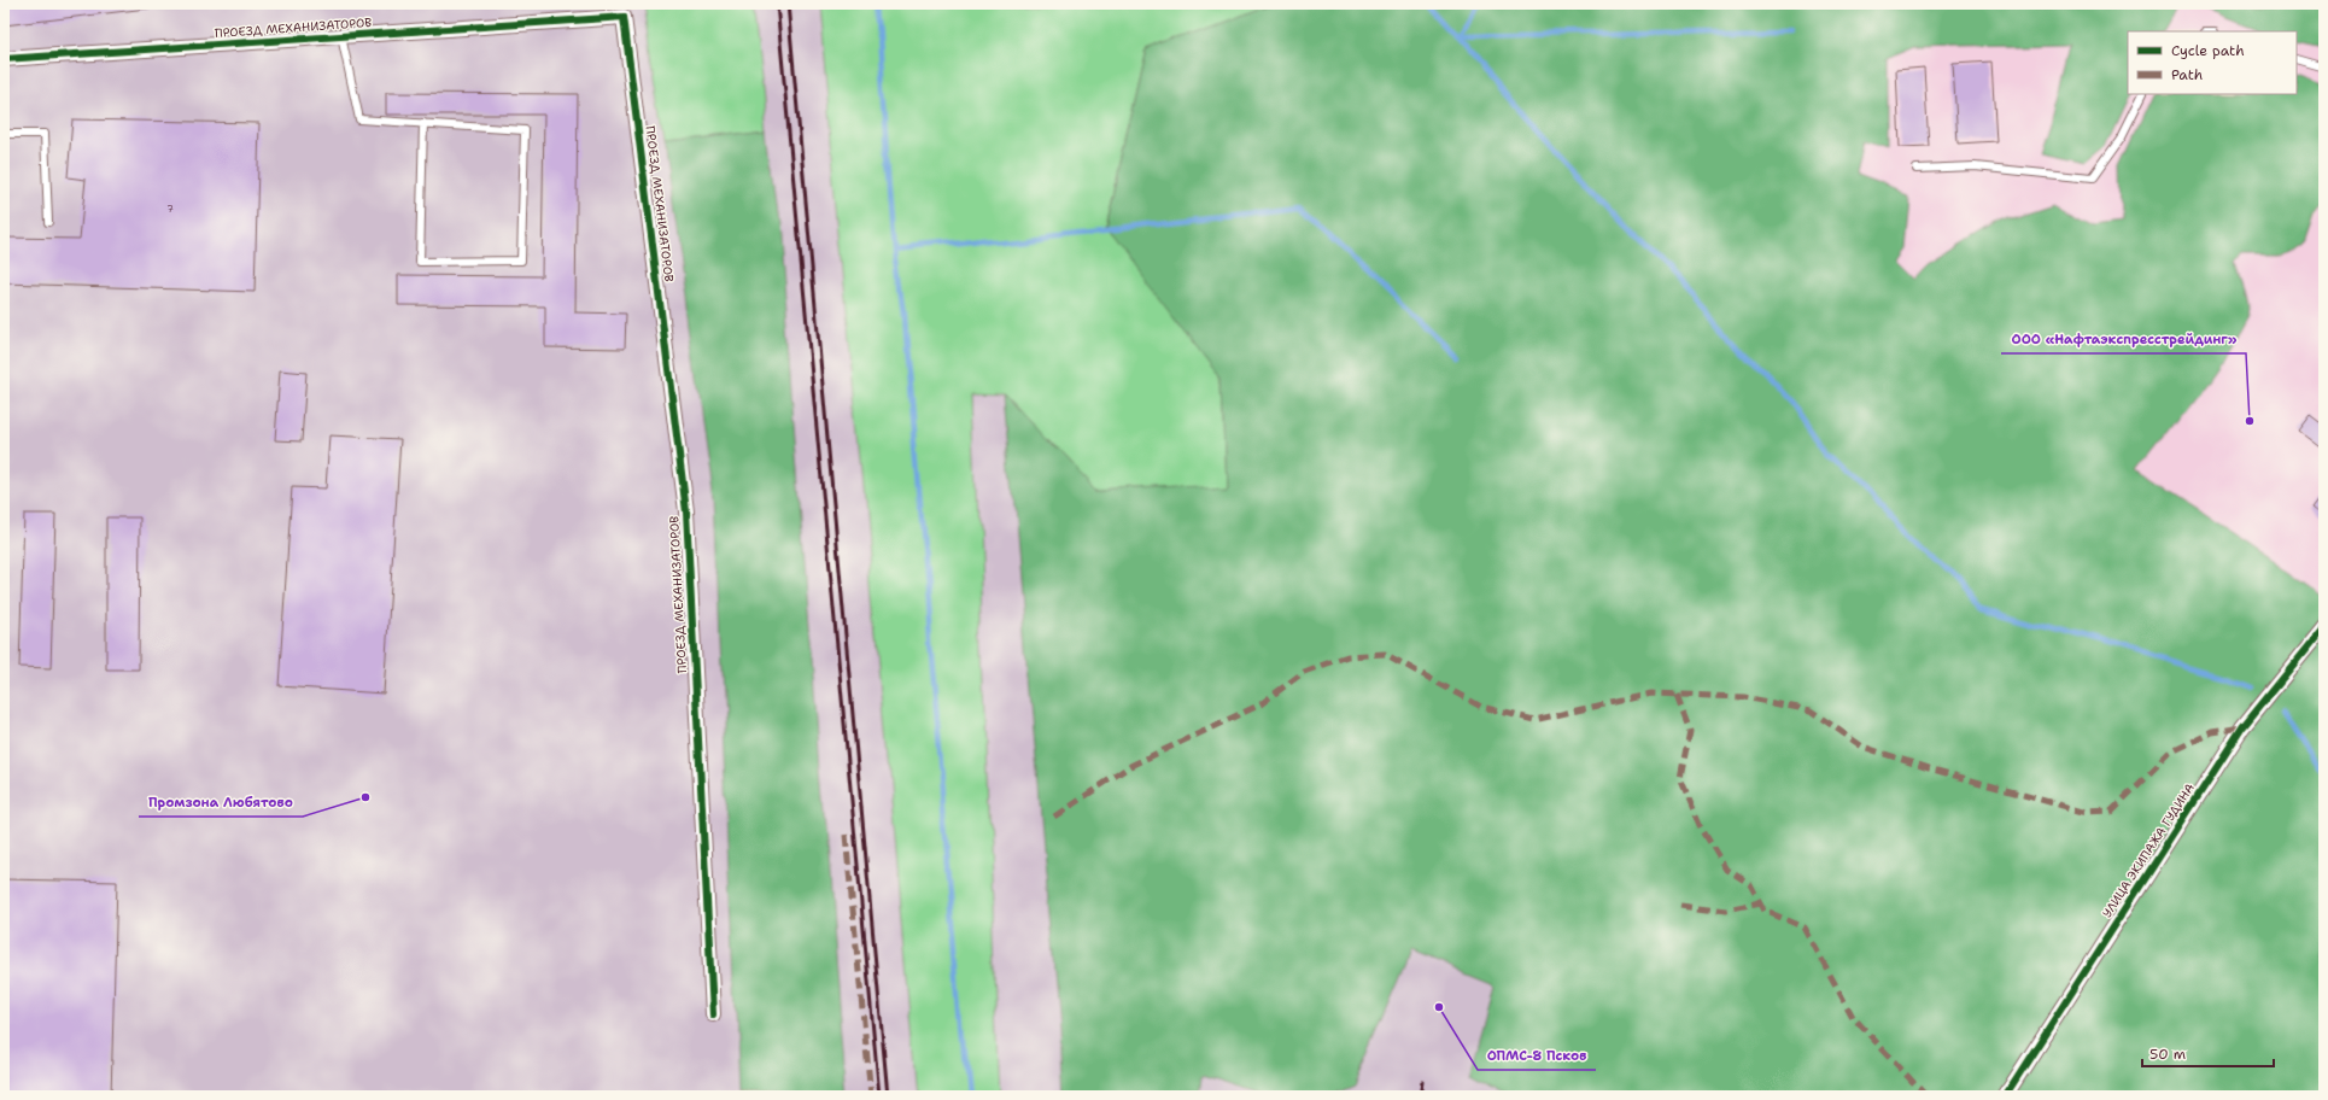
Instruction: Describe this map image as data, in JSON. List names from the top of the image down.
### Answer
{
  "streets": {
    "street": ["ПРОЕЗД МЕХАНИЗАТОРОВ", "УЛИЦА ЭКИПАЖА ГУДИНА"]
  },
  "places": ["ООО «Нафтаэкспресстрейдинг»", "Промзона Любятово", "ОПМС-8 Псков"],
  "house_numbers": ["7"],
  "legend": ["Cycle path", "Path"],
  "scale_bar": "50 m"
}
